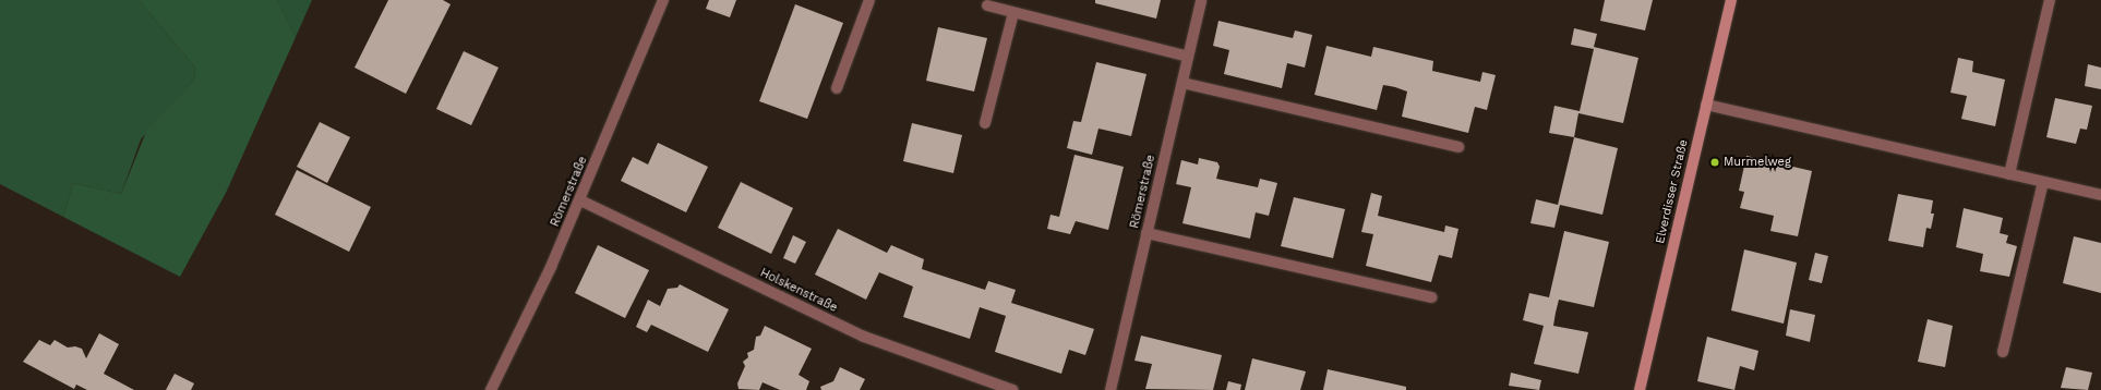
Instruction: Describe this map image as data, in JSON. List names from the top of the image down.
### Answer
{
  "streets": {
    "street": ["Römerstraße", "Elverdisser Straße", "Holskenstraße"]
  },
  "crossings": [
    ["Römerstraße", "Holskenstraße"]
  ],
  "places": ["Murmelweg"]
}
